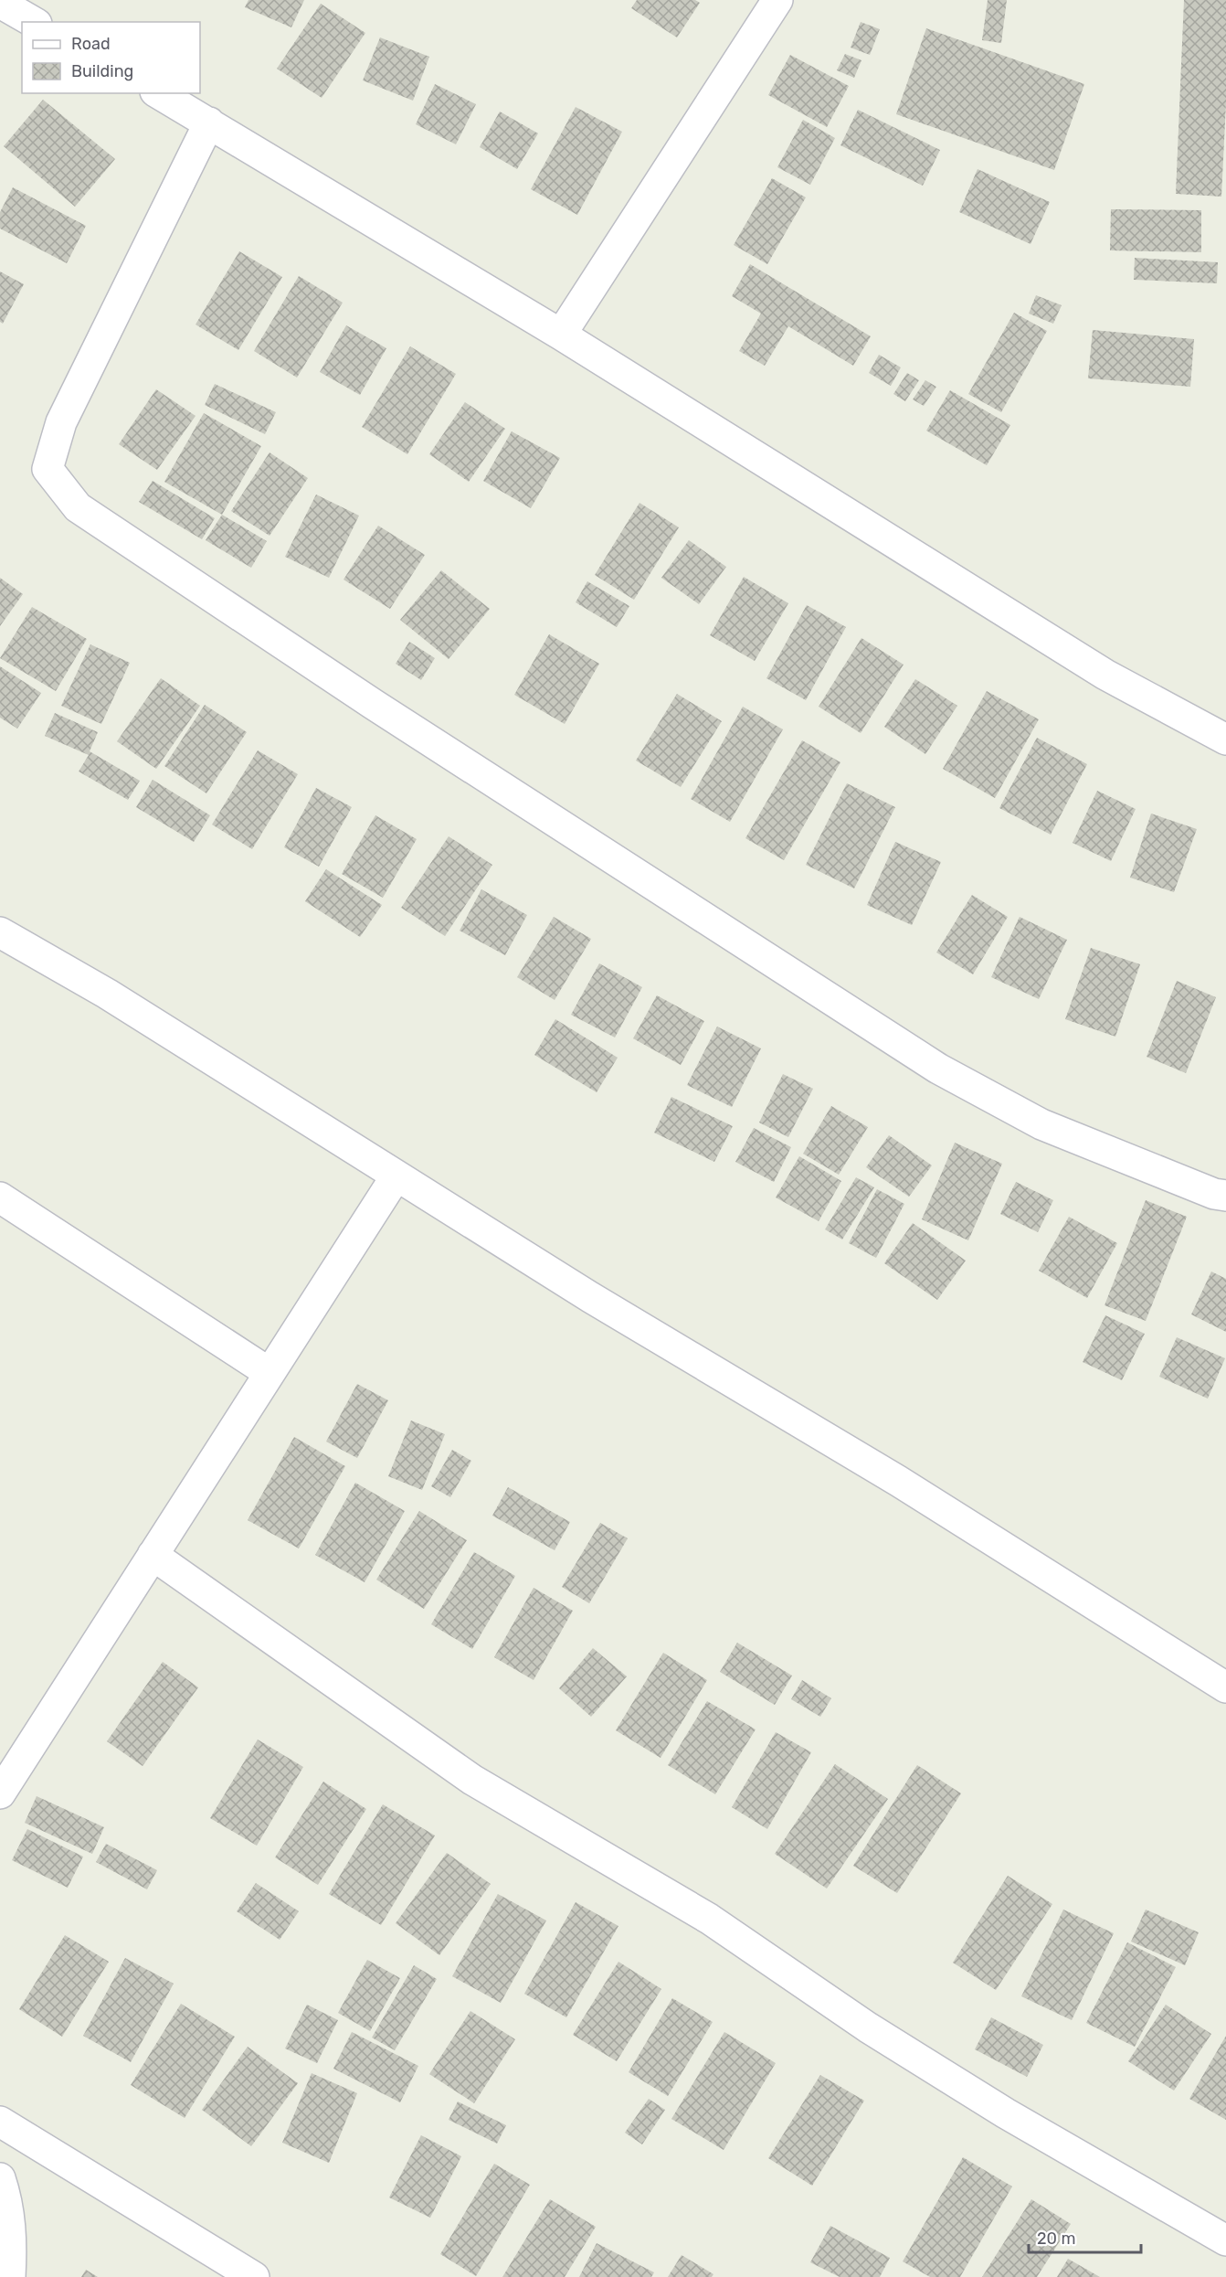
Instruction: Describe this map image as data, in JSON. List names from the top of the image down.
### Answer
{
  "legend": ["Road", "Building"],
  "scale_bar": "20 m"
}
